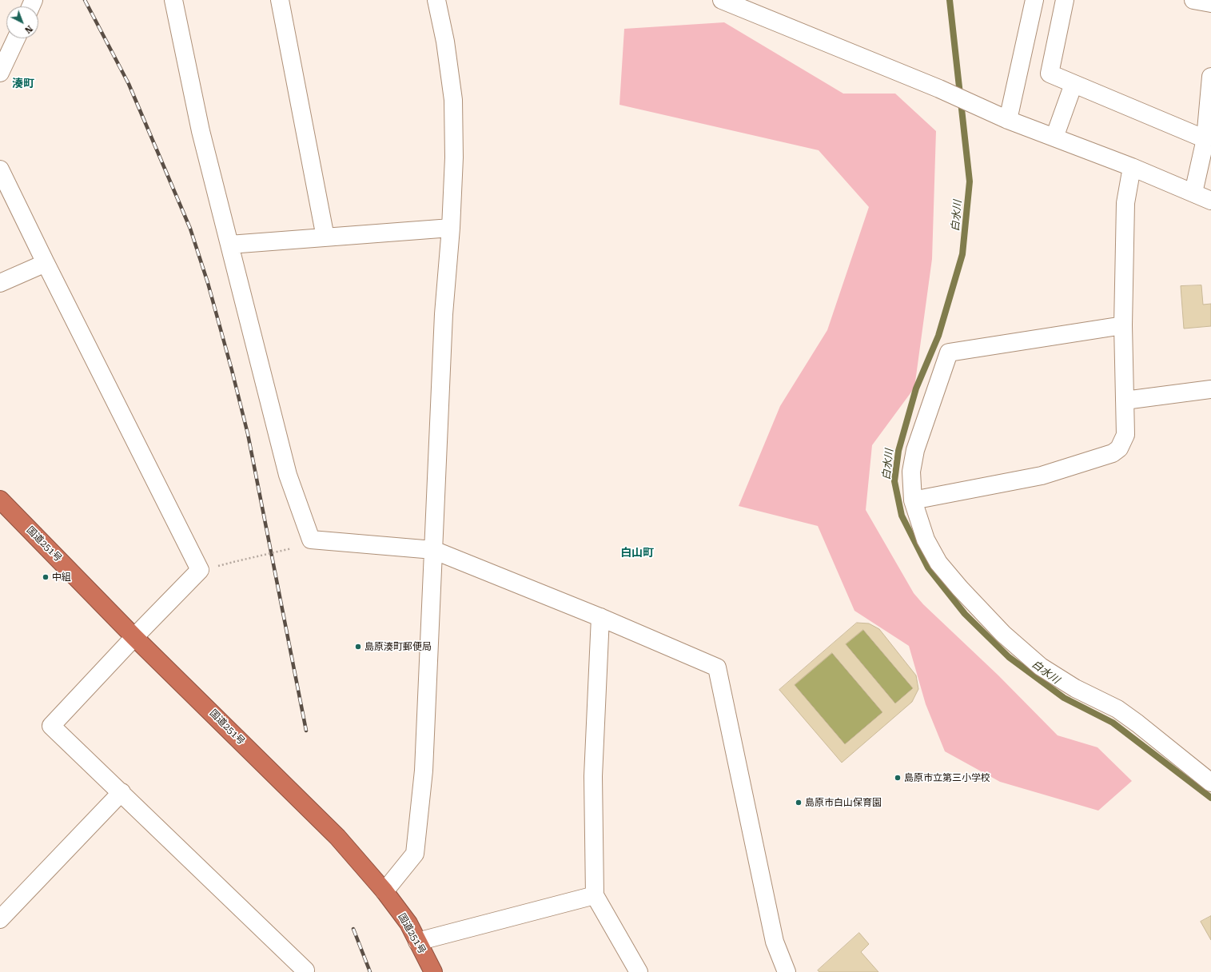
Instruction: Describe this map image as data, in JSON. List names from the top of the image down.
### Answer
{
  "streets": {
    "highway": ["国道251号"]
  },
  "districts": ["湊町", "白山町"],
  "water": ["白水川"],
  "places": [
    "中組",
    "島原湊町郵便局",
    "島原市立第三小学校",
    "島原市白山保育園"
  ],
  "north": "bottom right"
}
